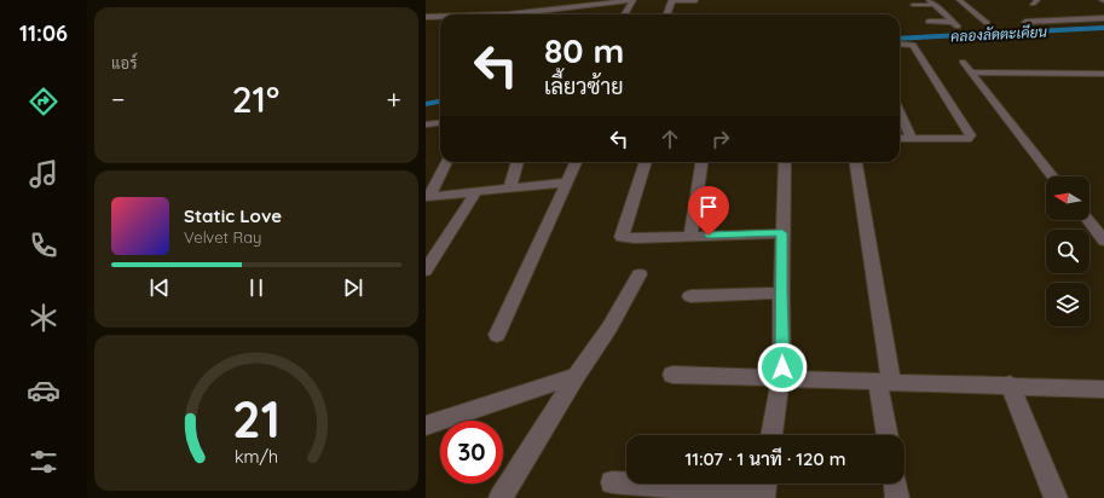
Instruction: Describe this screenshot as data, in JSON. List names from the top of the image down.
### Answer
{
  "water": ["คลองลัดตะเคียน"],
  "north": "left",
  "page": {
    "tabs": "11:06",
    "tile": "แอร์",
    "turn": ["80 m", "เลี้ยวซ้าย"],
    "heat": ["−", "21°", "+"],
    "song": ["Static Love", "Velvet Ray"],
    "limit": "30",
    "trip": "11:07 · 1 นาที · 120 m",
    "gauge": ["21", "km/h"]
  }
}
